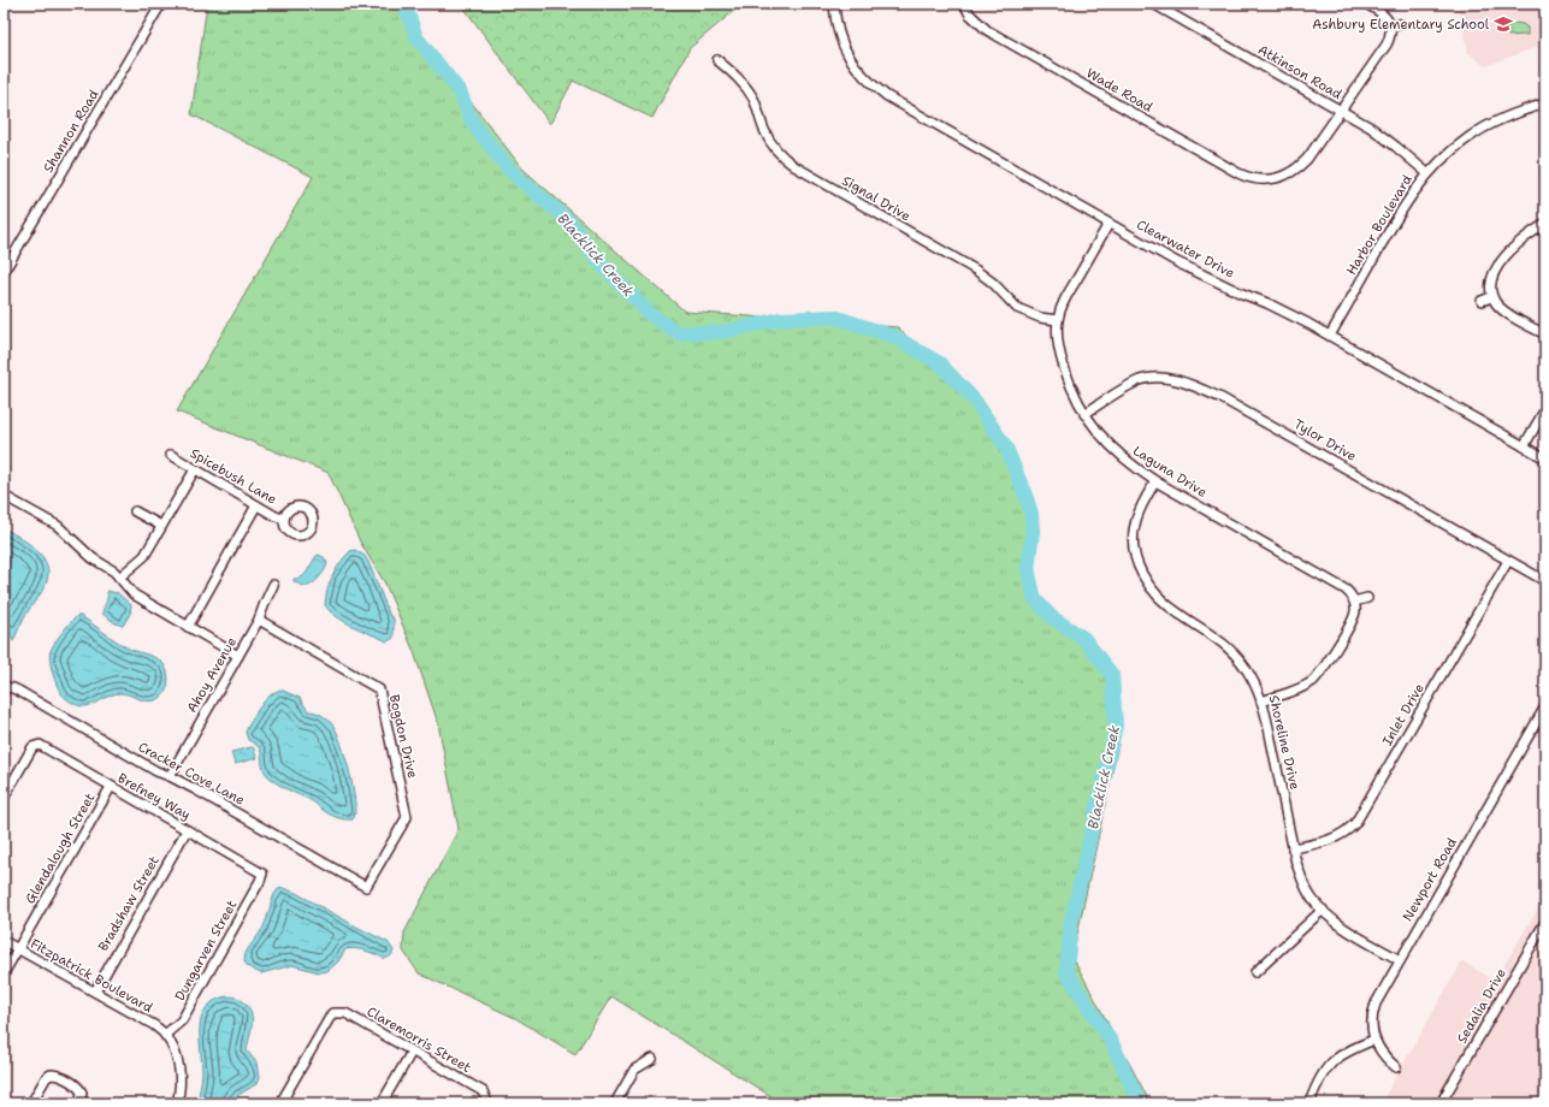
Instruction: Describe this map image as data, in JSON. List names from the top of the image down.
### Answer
{
  "streets": {
    "street": [
      "Atkinson Road",
      "Wade Road",
      "Shannon Road",
      "Signal Drive",
      "Harbor Boulevard",
      "Clearwater Drive",
      "Tylor Drive",
      "Laguna Drive",
      "Spicebush Lane",
      "Ahoy Avenue",
      "Inlet Drive",
      "Bogdon Drive",
      "Shoreline Drive",
      "Cracker Cove Lane",
      "Brefney Way",
      "Glendalough Street",
      "Newport Road",
      "Bradshaw Street",
      "Dungarven Street",
      "Fitzpatrick Boulevard",
      "Sedalia Drive",
      "Claremorris Street"
    ]
  },
  "crossings": [
    ["Atkinson Road", "Wade Road"],
    ["Atkinson Road", "Harbor Boulevard"],
    ["Signal Drive", "Laguna Drive"],
    ["Harbor Boulevard", "Clearwater Drive"],
    ["Clearwater Drive", "Laguna Drive"],
    ["Tylor Drive", "Laguna Drive"],
    ["Tylor Drive", "Inlet Drive"],
    ["Laguna Drive", "Shoreline Drive"],
    ["Ahoy Avenue", "Bogdon Drive"],
    ["Ahoy Avenue", "Cracker Cove Lane"],
    ["Inlet Drive", "Shoreline Drive"],
    ["Bogdon Drive", "Cracker Cove Lane"],
    ["Shoreline Drive", "Newport Road"],
    ["Brefney Way", "Glendalough Street"],
    ["Brefney Way", "Bradshaw Street"],
    ["Brefney Way", "Dungarven Street"],
    ["Glendalough Street", "Fitzpatrick Boulevard"],
    ["Bradshaw Street", "Fitzpatrick Boulevard"],
    ["Dungarven Street", "Fitzpatrick Boulevard"]
  ],
  "water": ["Blacklick Creek"],
  "places": {
    "school or university": ["Ashbury Elementary School"]
  }
}
